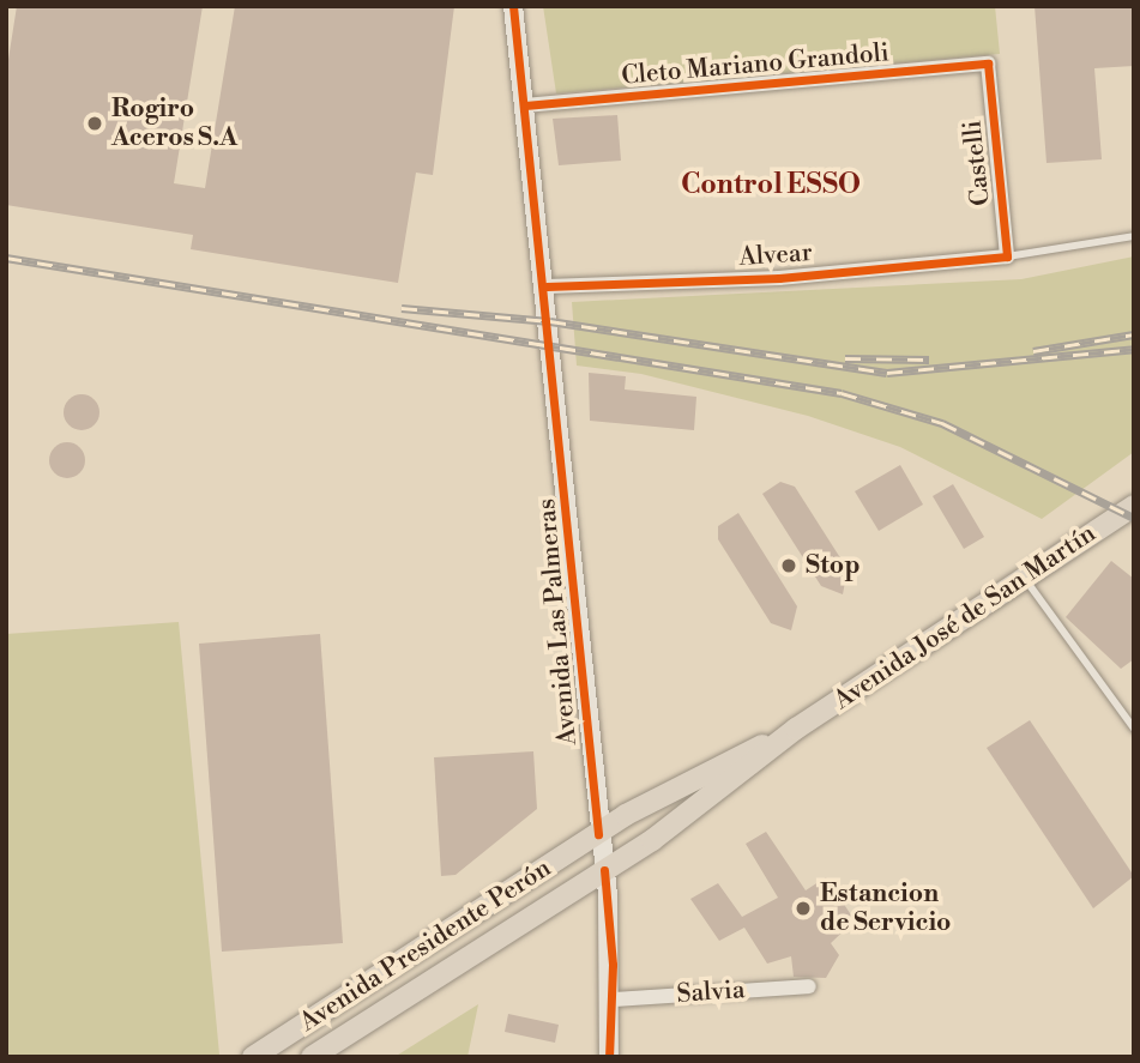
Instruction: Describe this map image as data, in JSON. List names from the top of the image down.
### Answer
{
  "streets": {
    "main road": ["Avenida José de San Martín", "Avenida Las Palmeras", "Avenida Presidente Perón"],
    "street": [
      "Cleto Mariano Grandoli",
      "Castelli",
      "Alvear",
      "Salvia"
    ]
  },
  "crossings": [
    ["Cleto Mariano Grandoli", "Castelli"],
    ["Cleto Mariano Grandoli", "Avenida Las Palmeras"],
    ["Castelli", "Alvear"],
    ["Alvear", "Avenida Las Palmeras"],
    ["Avenida José de San Martín", "Avenida Las Palmeras"],
    ["Avenida José de San Martín", "Avenida Presidente Perón"],
    ["Avenida Las Palmeras", "Avenida Presidente Perón"],
    ["Avenida Las Palmeras", "Salvia"]
  ],
  "districts": ["Control ESSO"],
  "places": ["Rogiro Aceros S.A", "Stop", "Estancion de Servicio"]
}
